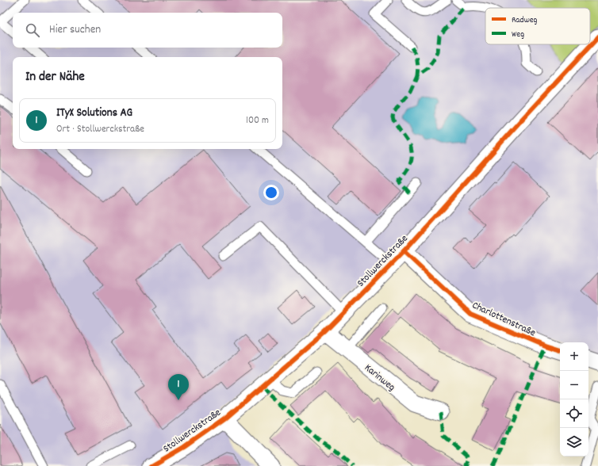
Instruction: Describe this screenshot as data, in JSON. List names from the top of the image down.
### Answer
{
  "streets": {
    "street": ["Stollwerckstraße", "Charlottenstraße", "Karinweg"]
  },
  "crossings": [
    ["Stollwerckstraße", "Charlottenstraße"],
    ["Stollwerckstraße", "Karinweg"]
  ],
  "legend": ["Radweg", "Weg"],
  "page": {
    "search": "Hier suchen",
    "heading": "In der Nähe",
    "list": [
      {
        "mark": "1",
        "name": "ITyX Solutions AG",
        "note": "Ort · Stollwerckstraße",
        "value": "100 m"
      }
    ],
    "map_buttons": ["+", "−"],
    "pins": "1"
  }
}
